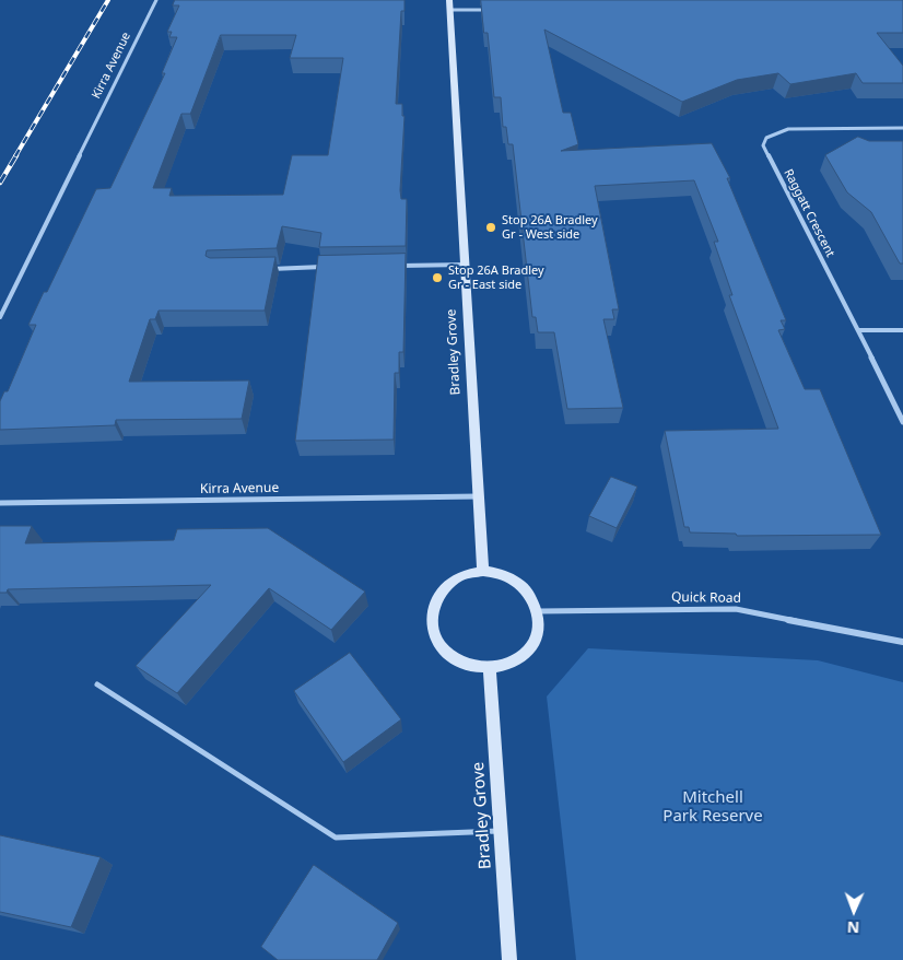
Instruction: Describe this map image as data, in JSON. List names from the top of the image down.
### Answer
{
  "streets": {
    "street": [
      "Kirra Avenue",
      "Raggatt Crescent",
      "Bradley Grove",
      "Quick Road"
    ]
  },
  "crossings": [
    ["Kirra Avenue", "Bradley Grove"],
    ["Bradley Grove", "Quick Road"]
  ],
  "parks": ["Mitchell Park Reserve"],
  "places": ["Stop 26A Bradley Gr - West side", "Stop 26A Bradley Gr - East side"],
  "north": "bottom"
}
